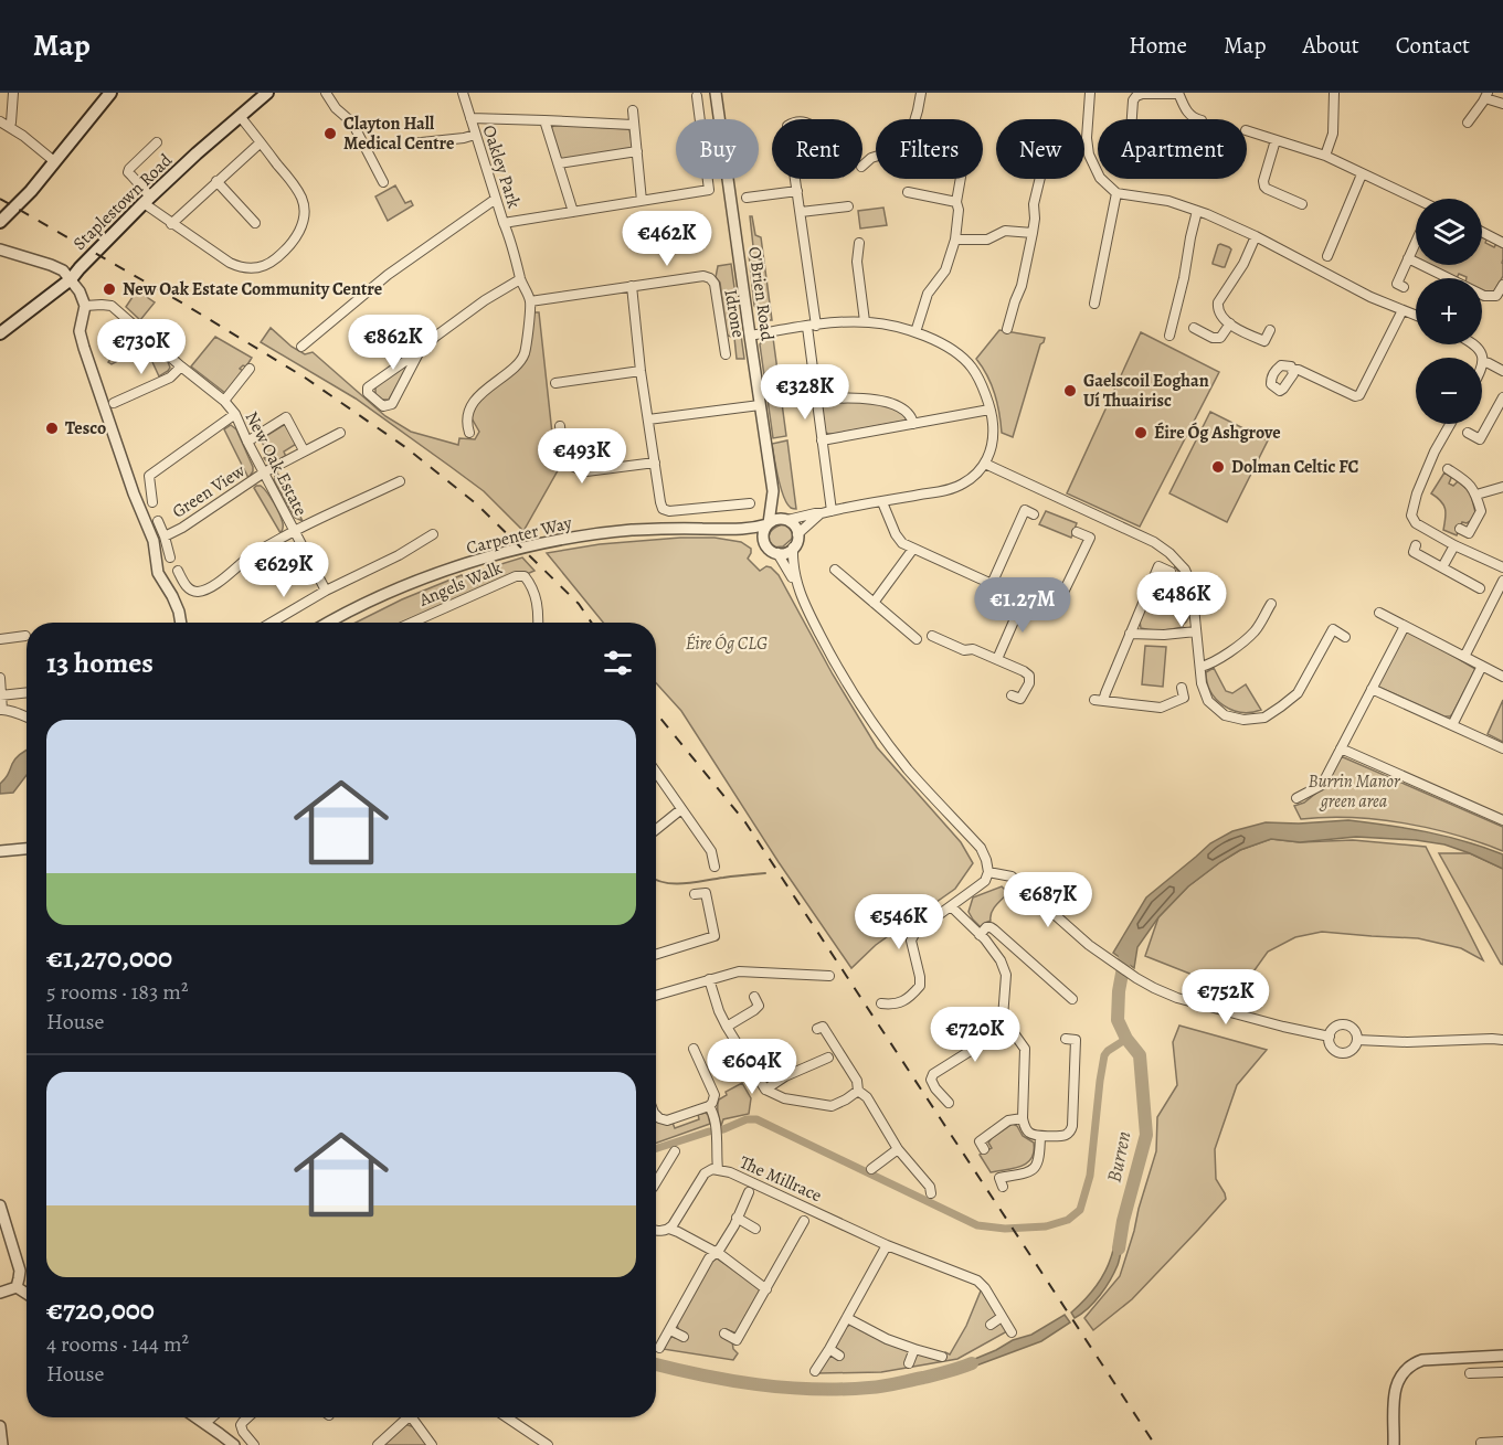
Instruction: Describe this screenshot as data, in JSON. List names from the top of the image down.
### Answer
{
  "streets": {
    "main road": ["Staplestown Road"],
    "street": [
      "Oakley Park",
      "O'Brien Road",
      "Idrone",
      "New Oak Estate",
      "Green View",
      "Carpenter Way",
      "Angels Walk",
      "The Millrace"
    ]
  },
  "crossings": [
    ["Oakley Park", "Idrone"],
    ["O'Brien Road", "Carpenter Way"],
    ["New Oak Estate", "Green View"]
  ],
  "water": ["Burren"],
  "parks": ["Éire Óg CLG", "Burrin Manor green area"],
  "places": [
    "Clayton Hall Medical Centre",
    "New Oak Estate Community Centre",
    "Gaelscoil Eoghan Uí Thuairisc",
    "Tesco",
    "Éire Óg Ashgrove",
    "Dolman Celtic FC"
  ],
  "page": {
    "header": "Map",
    "nav": [
      "Home",
      "Map",
      "About",
      "Contact"
    ],
    "chip": [
      "Buy",
      "Rent",
      "Filters",
      "New",
      "Apartment"
    ],
    "map_buttons": ["+", "−"],
    "price": [
      "€462K",
      "€862K",
      "€730K",
      "€328K",
      "€493K",
      "€629K",
      "€486K",
      "€1.27M",
      "€687K",
      "€546K",
      "€752K",
      "€720K",
      "€604K"
    ],
    "heading": "13 homes",
    "list": [
      {
        "name": "€1,270,000",
        "note": "5 rooms · 183 m² · House"
      },
      {
        "name": "€720,000",
        "note": "4 rooms · 144 m² · House"
      }
    ]
  }
}
